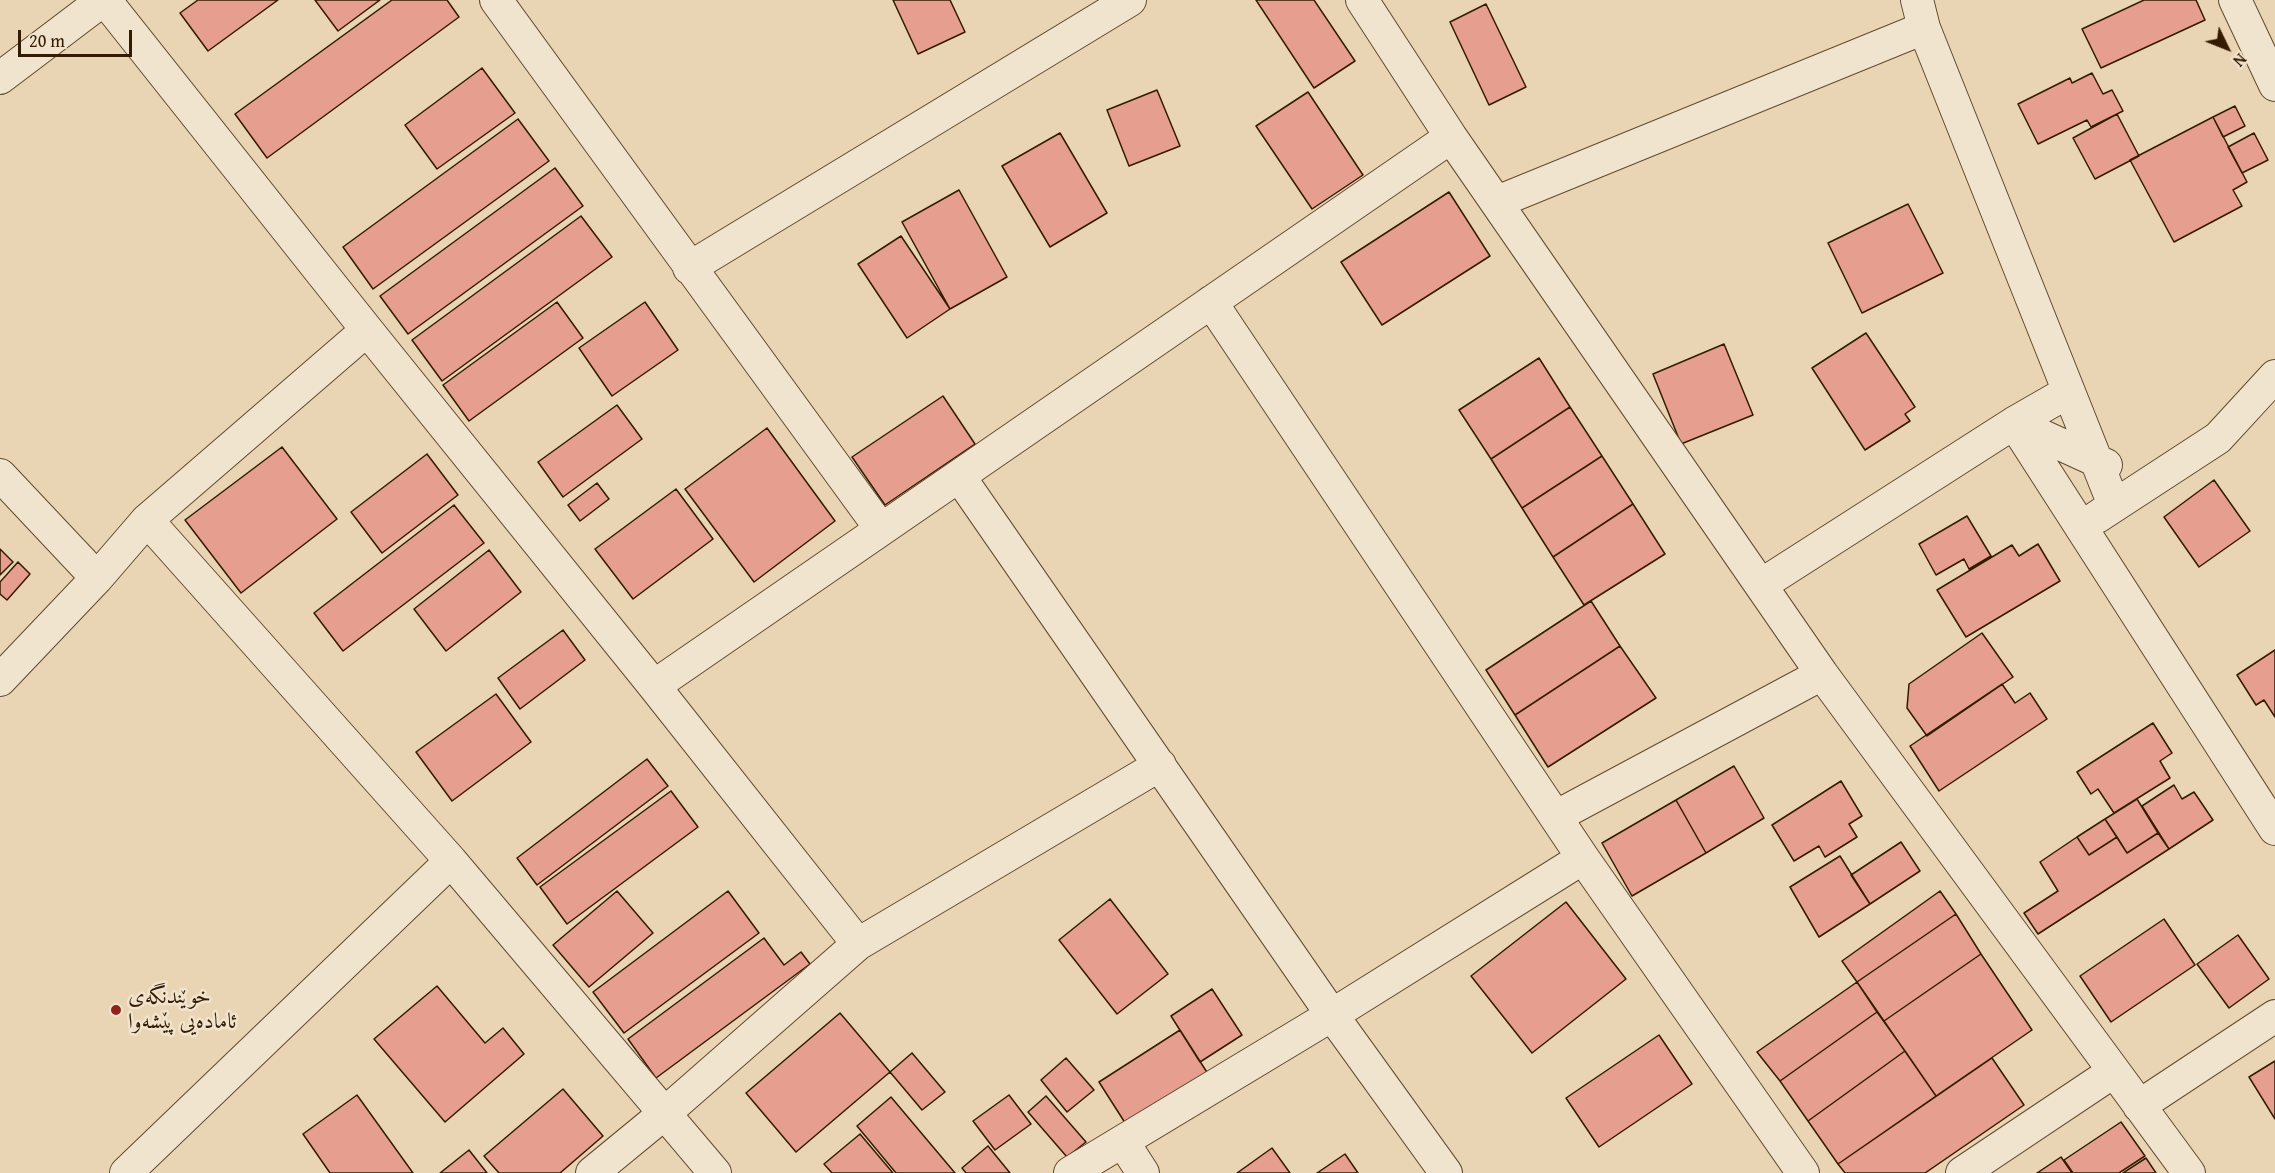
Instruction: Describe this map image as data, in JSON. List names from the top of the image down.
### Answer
{
  "places": ["خوێندنگەی ئامادەیی پێشەوا"],
  "scale_bar": "20 m",
  "north": "bottom right"
}
